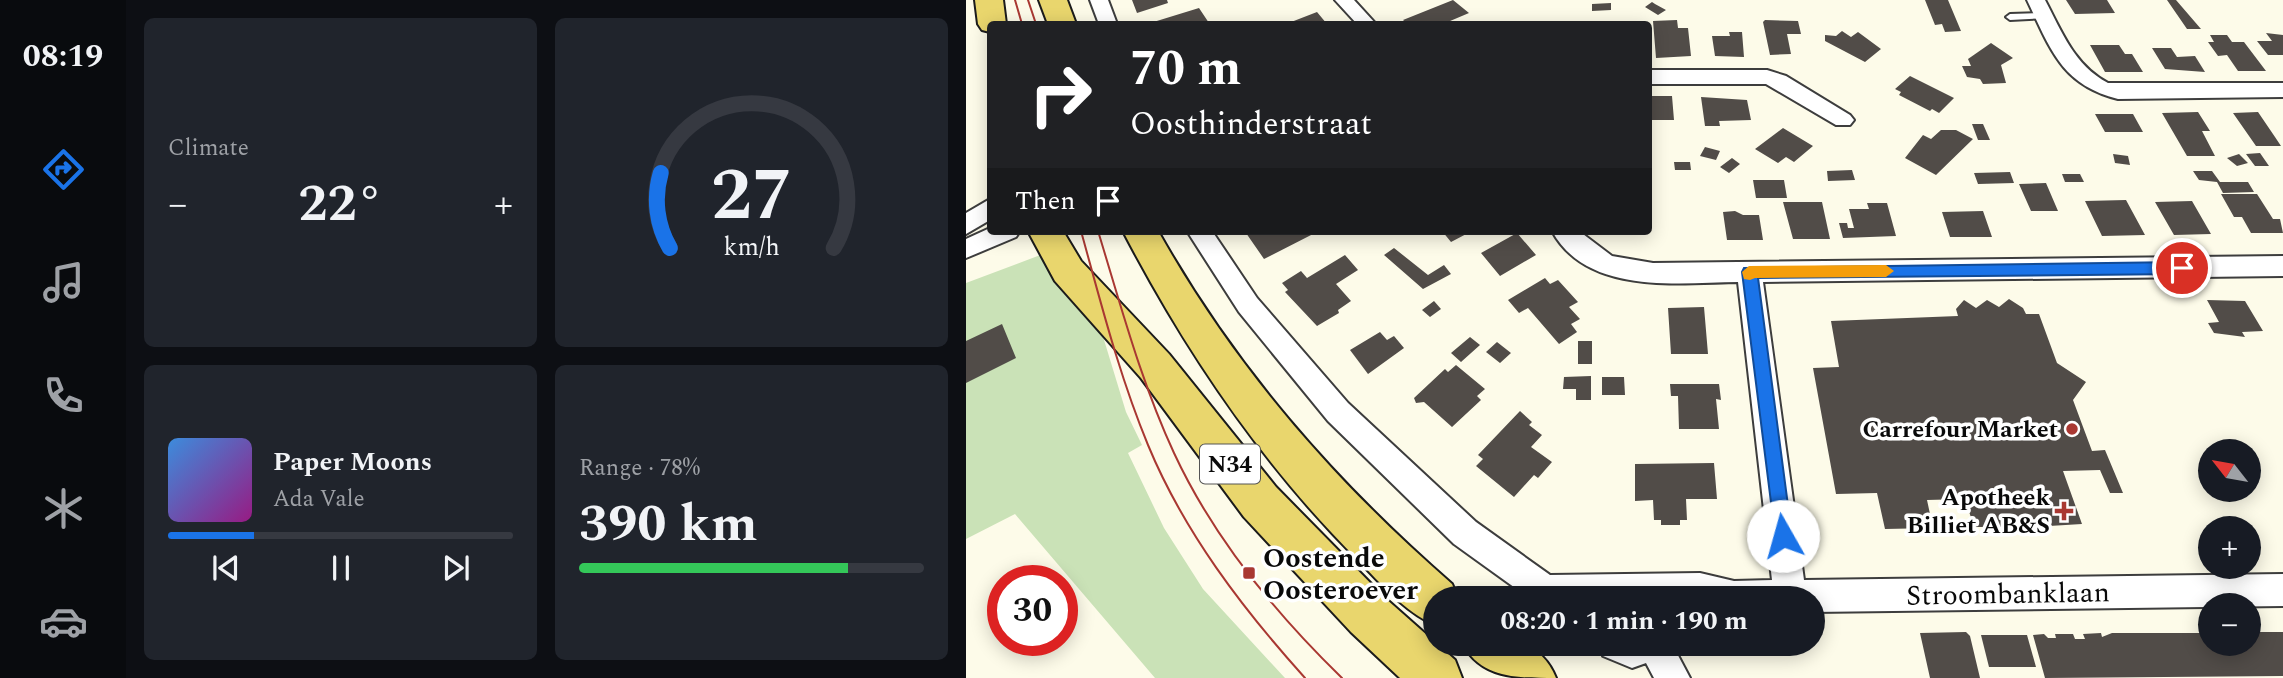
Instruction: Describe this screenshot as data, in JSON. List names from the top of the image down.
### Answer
{
  "streets": {
    "main road": ["N34"],
    "street": ["Stroombanklaan"]
  },
  "places": {
    "other": ["Carrefour Market"],
    "health": ["Apotheek Billiet AB&S"],
    "transit": ["Oostende Oosteroever"]
  },
  "north": "top left",
  "page": {
    "tabs": "08:19",
    "tile": [
      "Climate",
      ["Range · 78%", "390 km"]
    ],
    "turn": ["70 m", "Oosthinderstraat"],
    "then": "Then",
    "heat": ["−", "22°", "+"],
    "song": ["Paper Moons", "Ada Vale"],
    "map_buttons": ["+", "−"],
    "limit": "30",
    "trip": "08:20 · 1 min · 190 m",
    "gauge": ["27", "km/h"]
  }
}
